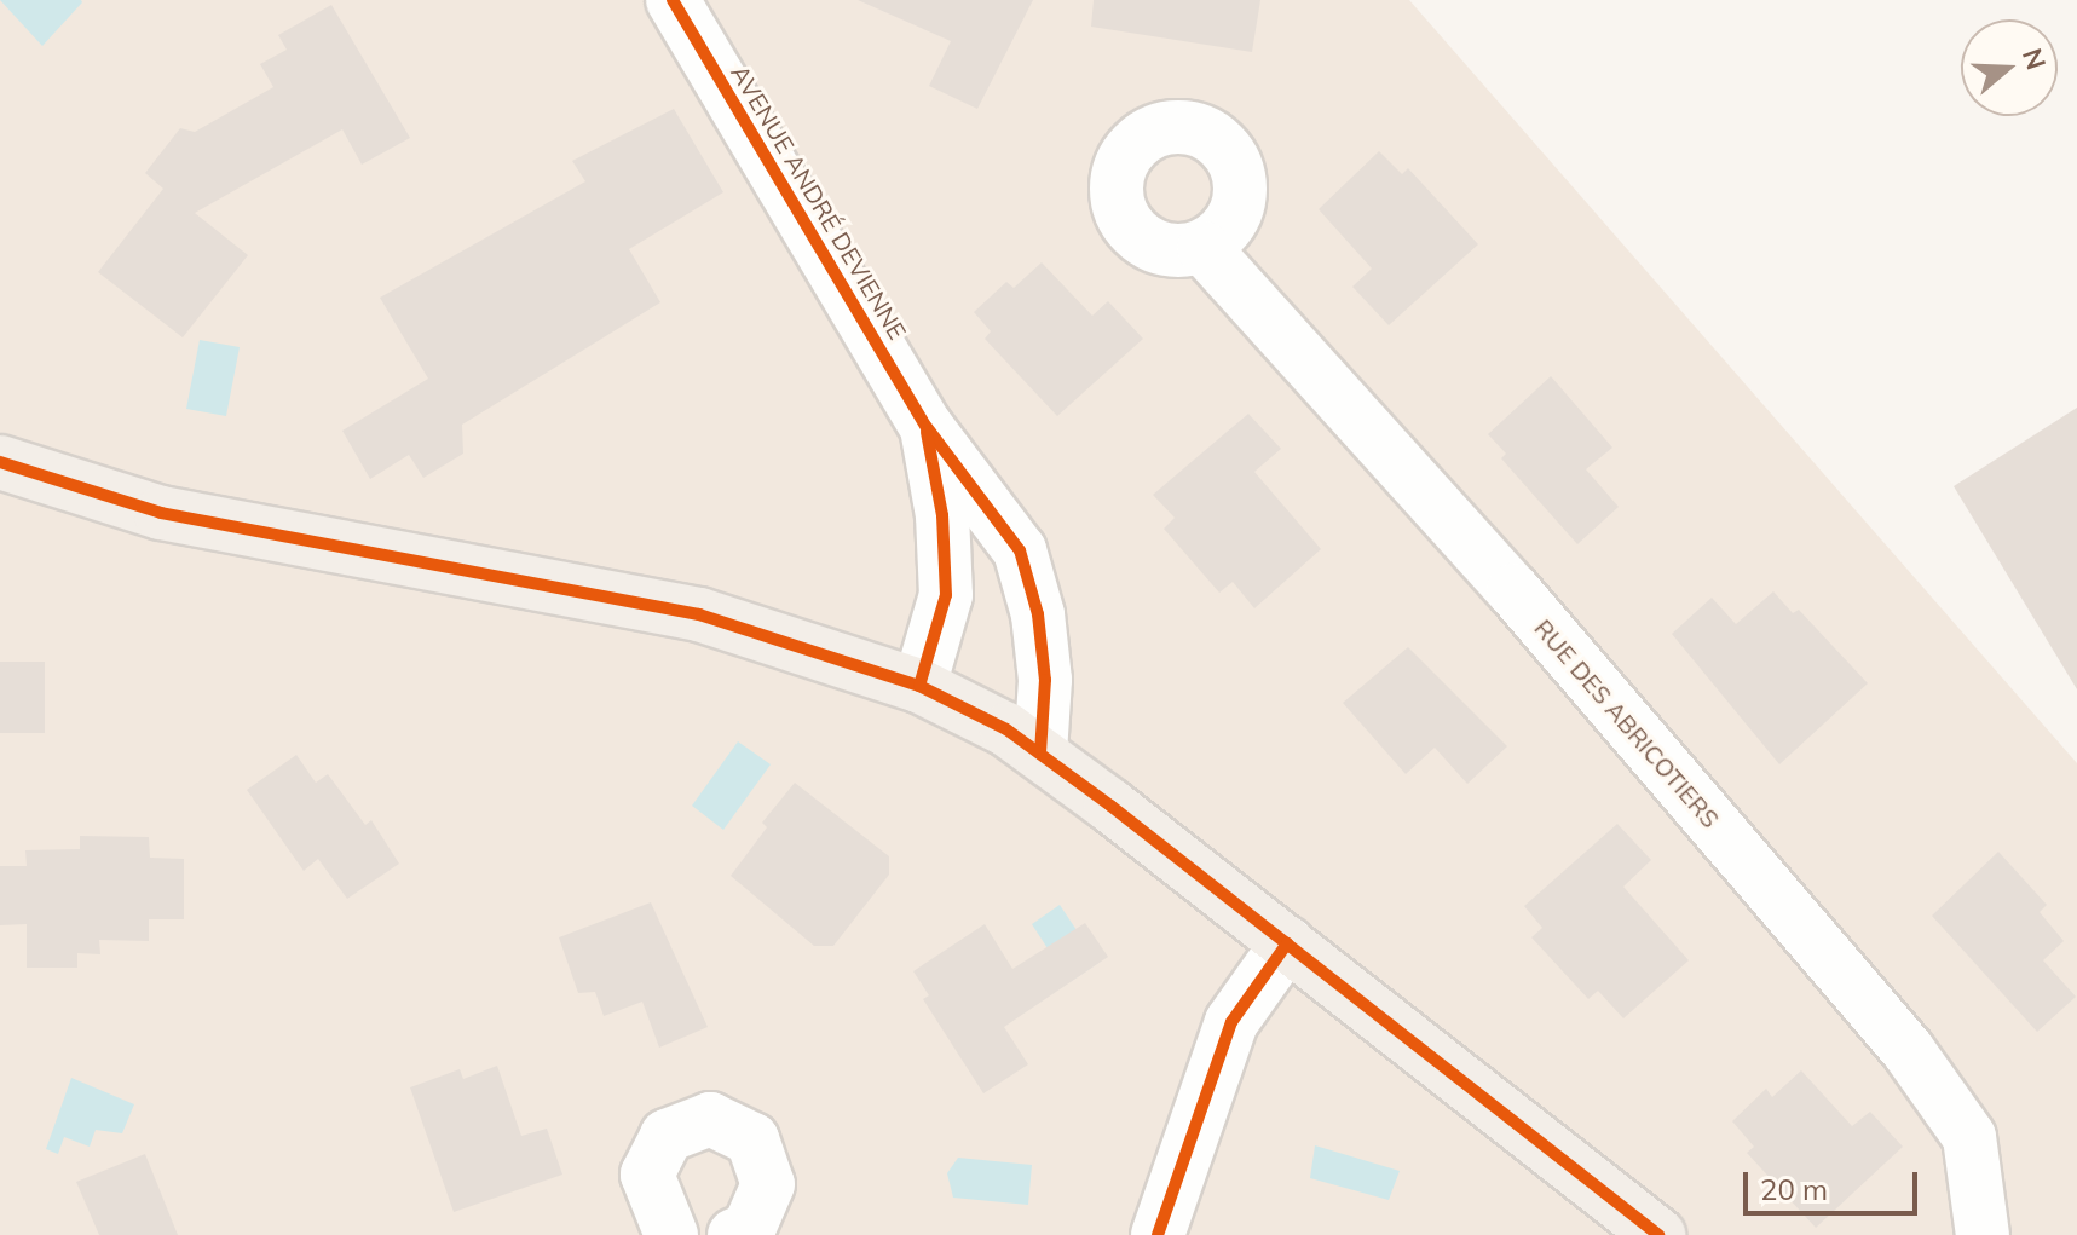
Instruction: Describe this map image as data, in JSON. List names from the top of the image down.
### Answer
{
  "streets": {
    "street": ["AVENUE ANDRÉ DEVIENNE", "RUE DES ABRICOTIERS"]
  },
  "scale_bar": "20 m",
  "north": "right"
}
